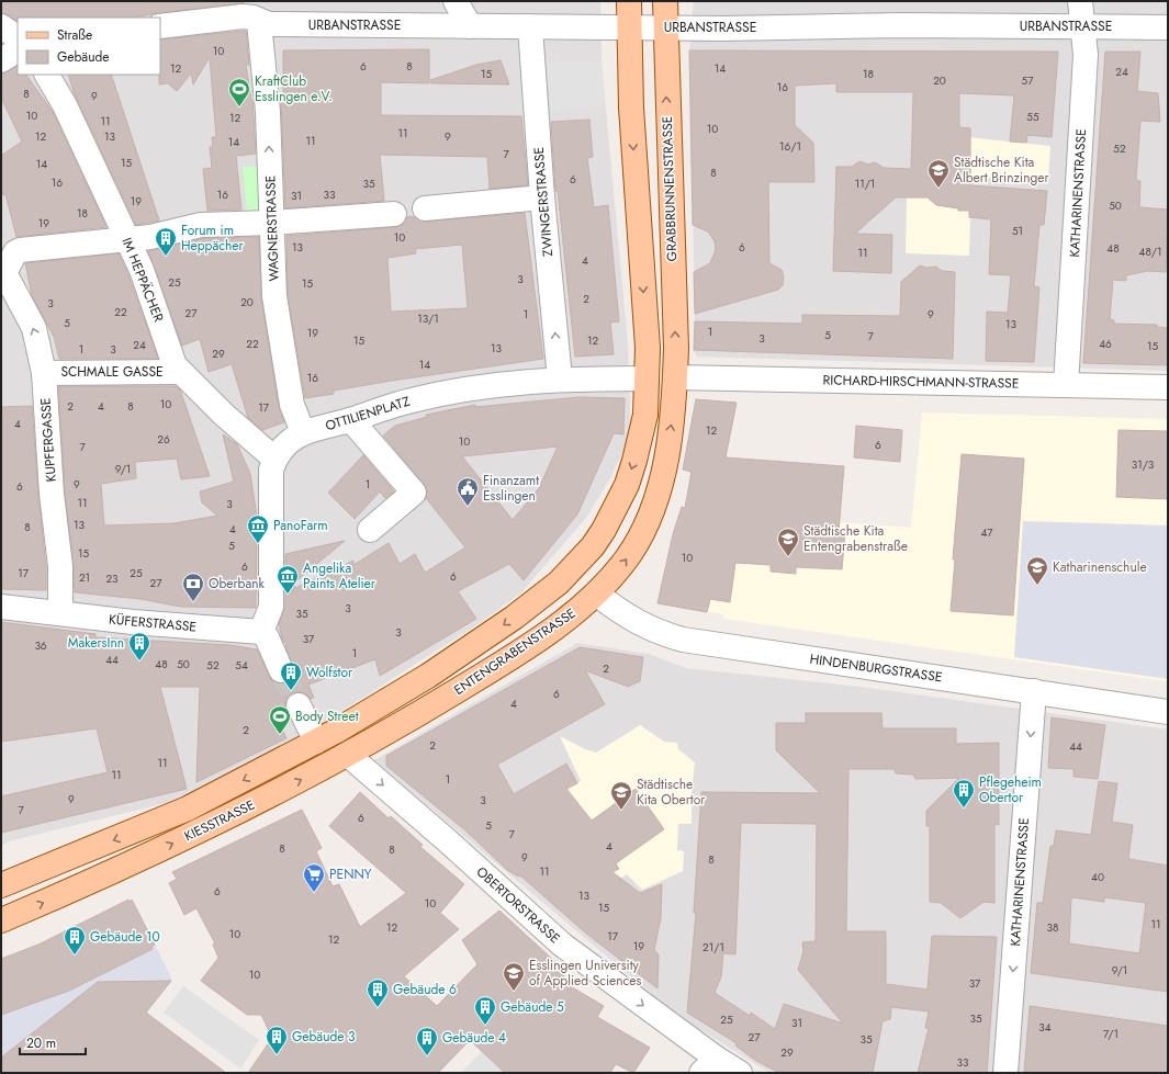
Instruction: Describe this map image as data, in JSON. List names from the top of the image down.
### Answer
{
  "streets": {
    "main road": ["GRABBRUNNENSTRASSE", "ENTENGRABENSTRASSE", "KIESSTRASSE"],
    "street": [
      "URBANSTRASSE",
      "KATHARINENSTRASSE",
      "ZWINGERSTRASSE",
      "WAGNERSTRASSE",
      "IM HEPPÄCHER",
      "SCHMALE GASSE",
      "RICHARD-HIRSCHMANN-STRASSE",
      "OTTILIENPLATZ",
      "KUPFERGASSE",
      "KÜFERSTRASSE",
      "HINDENBURGSTRASSE",
      "OBERTORSTRASSE"
    ]
  },
  "crossings": [
    ["URBANSTRASSE", "GRABBRUNNENSTRASSE"],
    ["URBANSTRASSE", "KATHARINENSTRASSE"],
    ["URBANSTRASSE", "ZWINGERSTRASSE"],
    ["URBANSTRASSE", "WAGNERSTRASSE"],
    ["URBANSTRASSE", "ENTENGRABENSTRASSE"],
    ["GRABBRUNNENSTRASSE", "RICHARD-HIRSCHMANN-STRASSE"],
    ["GRABBRUNNENSTRASSE", "ENTENGRABENSTRASSE"],
    ["KATHARINENSTRASSE", "RICHARD-HIRSCHMANN-STRASSE"],
    ["KATHARINENSTRASSE", "HINDENBURGSTRASSE"],
    ["ZWINGERSTRASSE", "OTTILIENPLATZ"],
    ["WAGNERSTRASSE", "OTTILIENPLATZ"],
    ["IM HEPPÄCHER", "SCHMALE GASSE"],
    ["IM HEPPÄCHER", "OTTILIENPLATZ"],
    ["SCHMALE GASSE", "KUPFERGASSE"],
    ["RICHARD-HIRSCHMANN-STRASSE", "ENTENGRABENSTRASSE"],
    ["OTTILIENPLATZ", "ENTENGRABENSTRASSE"],
    ["KUPFERGASSE", "KÜFERSTRASSE"],
    ["ENTENGRABENSTRASSE", "HINDENBURGSTRASSE"],
    ["ENTENGRABENSTRASSE", "KIESSTRASSE"],
    ["KIESSTRASSE", "OBERTORSTRASSE"]
  ],
  "one_way": [
    "GRABBRUNNENSTRASSE",
    "KATHARINENSTRASSE",
    "ZWINGERSTRASSE",
    "WAGNERSTRASSE",
    "OBERTORSTRASSE"
  ],
  "places": {
    "sports": ["KraftClub Esslingen e.V.", "Body Street"],
    "school or university": [
      "Städtische Kita Albert Brinzinger",
      "Städtische Kita Entengrabenstraße",
      "Katharinenschule",
      "Städtische Kita Obertor",
      "Esslingen University of Applied Sciences"
    ],
    "building": [
      "Forum im Heppächer",
      "MakersInn",
      "Wolfstor",
      "Pflegeheim Obertor",
      "Gebäude 10",
      "Gebäude 6",
      "Gebäude 5",
      "Gebäude 3",
      "Gebäude 4"
    ],
    "public building": ["Finanzamt Esslingen"],
    "museum": ["PanoFarm", "Angelika Paints Atelier"],
    "bank": ["Oberbank"],
    "supermarket": ["PENNY"]
  },
  "house_numbers": [
    "10",
    "6",
    "8",
    "12",
    "14",
    "24",
    "15",
    "18",
    "20",
    "57",
    "16",
    "8",
    "9",
    "10",
    "55",
    "12",
    "11",
    "10",
    "11",
    "12",
    "13",
    "9",
    "11",
    "14",
    "16/1",
    "52",
    "7",
    "15",
    "14",
    "8",
    "6",
    "16",
    "35",
    "11/1",
    "16",
    "33",
    "31",
    "19",
    "50",
    "18",
    "19",
    "51",
    "10",
    "13",
    "6",
    "48",
    "48/1",
    "11",
    "4",
    "3",
    "25",
    "15",
    "2",
    "20",
    "3",
    "22",
    "27",
    "1",
    "9",
    "13/1",
    "5",
    "13",
    "1",
    "19",
    "5",
    "7",
    "3",
    "15",
    "12",
    "22",
    "46",
    "24",
    "15",
    "13",
    "1",
    "3",
    "29",
    "14",
    "16",
    "10",
    "2",
    "4",
    "8",
    "17",
    "4",
    "12",
    "26",
    "10",
    "6",
    "7",
    "31/3",
    "9/1",
    "9",
    "1",
    "6",
    "11",
    "3",
    "13",
    "8",
    "4",
    "47",
    "5",
    "15",
    "10",
    "6",
    "17",
    "25",
    "6",
    "21",
    "23",
    "27",
    "3",
    "35",
    "3",
    "37",
    "36",
    "1",
    "44",
    "48",
    "50",
    "52",
    "54",
    "2",
    "6",
    "4",
    "2",
    "2",
    "44",
    "11",
    "11",
    "1",
    "9",
    "3",
    "7",
    "6",
    "5",
    "7",
    "4",
    "8",
    "8",
    "9",
    "8",
    "11",
    "40",
    "6",
    "13",
    "10",
    "15",
    "11",
    "12",
    "38",
    "10",
    "17",
    "12",
    "19",
    "21/1",
    "9/1",
    "10",
    "37",
    "35",
    "25",
    "31",
    "34",
    "7/1",
    "27",
    "35",
    "29",
    "33"
  ],
  "legend": ["Straße", "Gebäude"],
  "scale_bar": "20 m"
}
